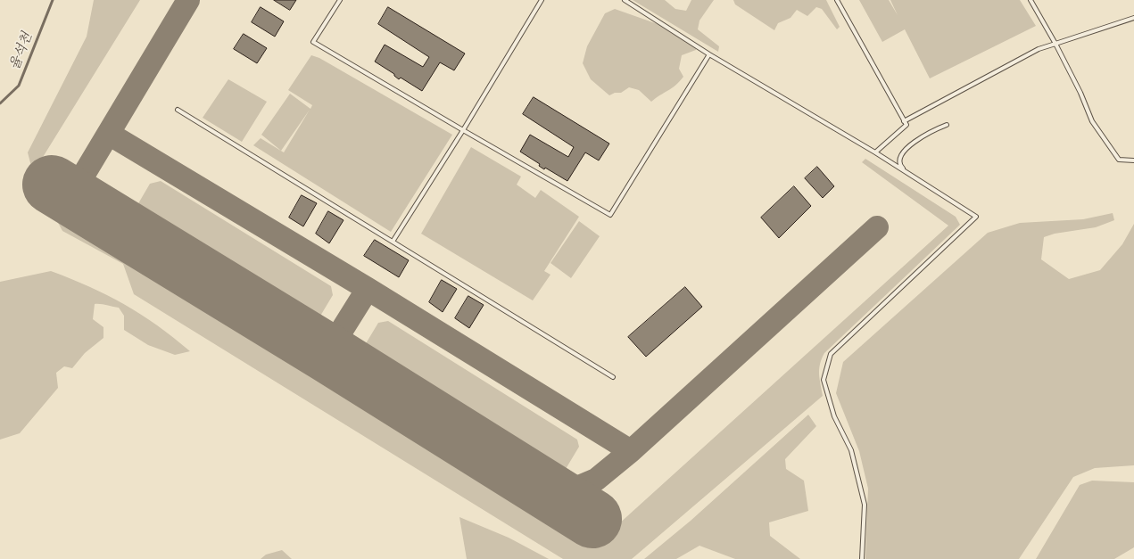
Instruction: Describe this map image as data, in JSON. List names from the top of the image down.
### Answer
{
  "water": ["율석천"]
}
